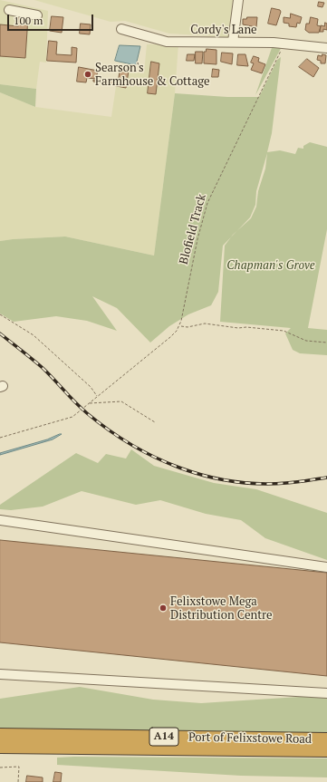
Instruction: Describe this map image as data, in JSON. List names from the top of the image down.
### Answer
{
  "streets": {
    "highway": ["A14", "Port of Felixstowe Road"],
    "street": ["Cordy's Lane"],
    "path": ["Blofield Track"]
  },
  "crossings": [
    ["Cordy's Lane", "Blofield Track"]
  ],
  "parks": ["Chapman's Grove"],
  "places": ["Searson's Farmhouse & Cottage", "Felixstowe Mega Distribution Centre"],
  "scale_bar": "100 m"
}
